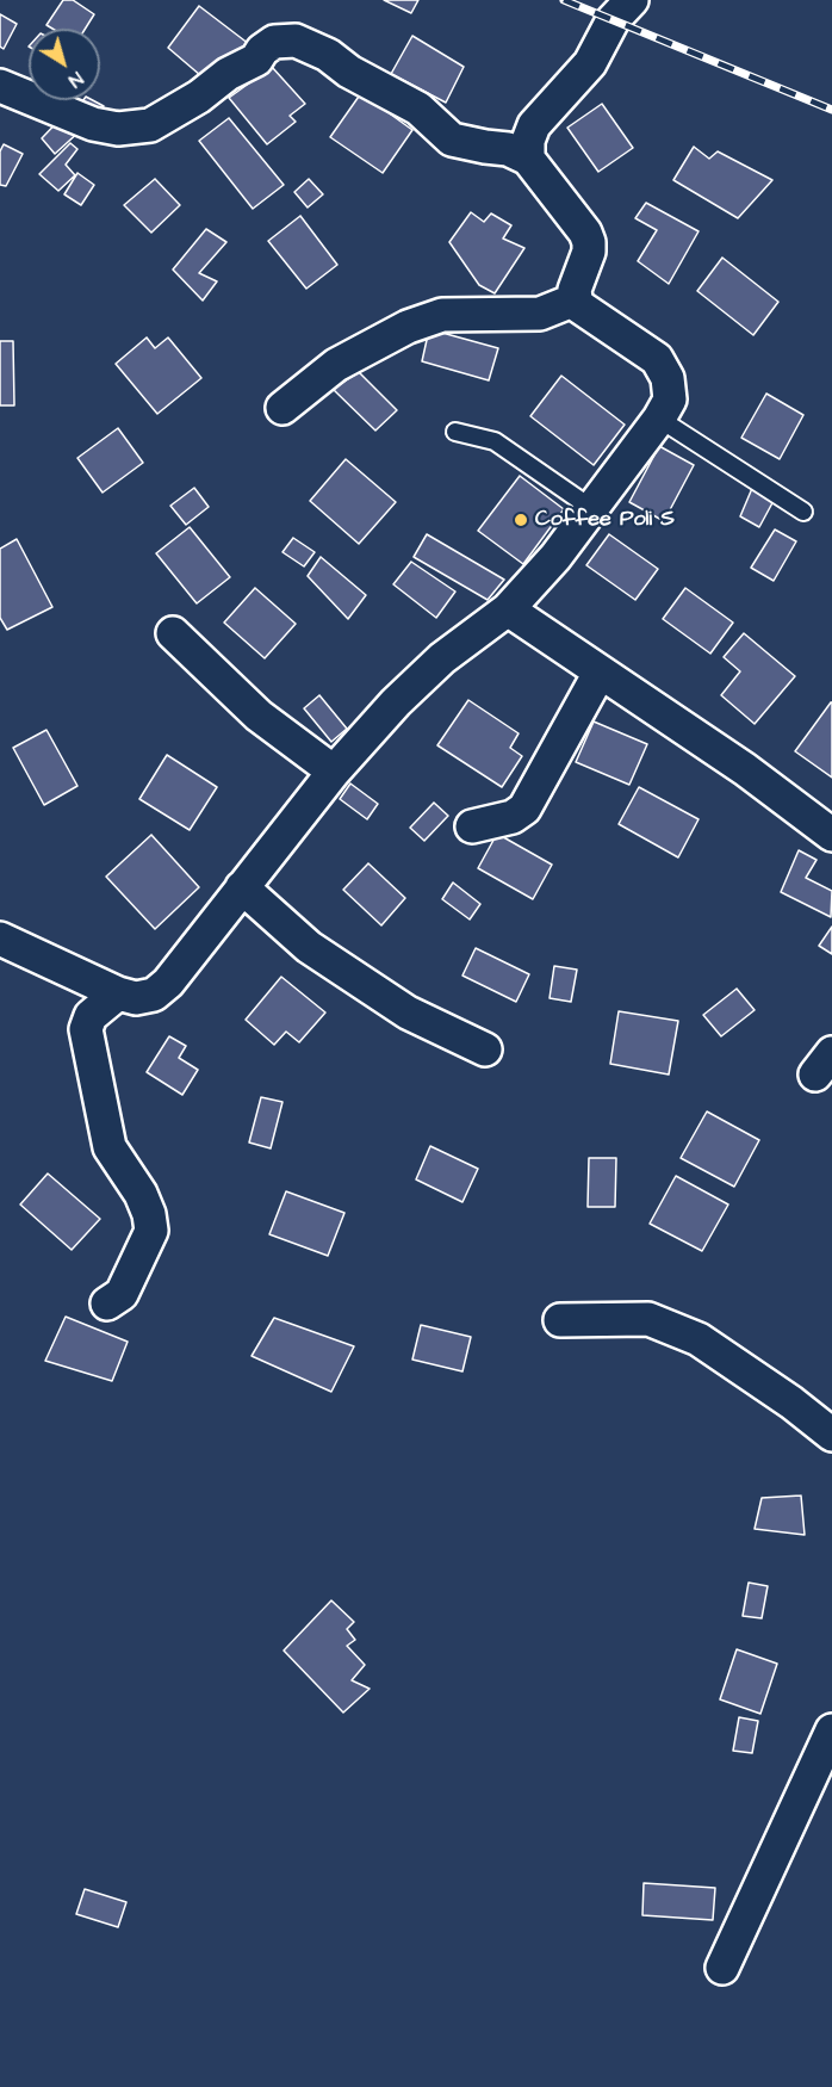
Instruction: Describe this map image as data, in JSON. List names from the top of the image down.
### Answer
{
  "places": ["Coffee Poli S"],
  "north": "bottom right"
}
